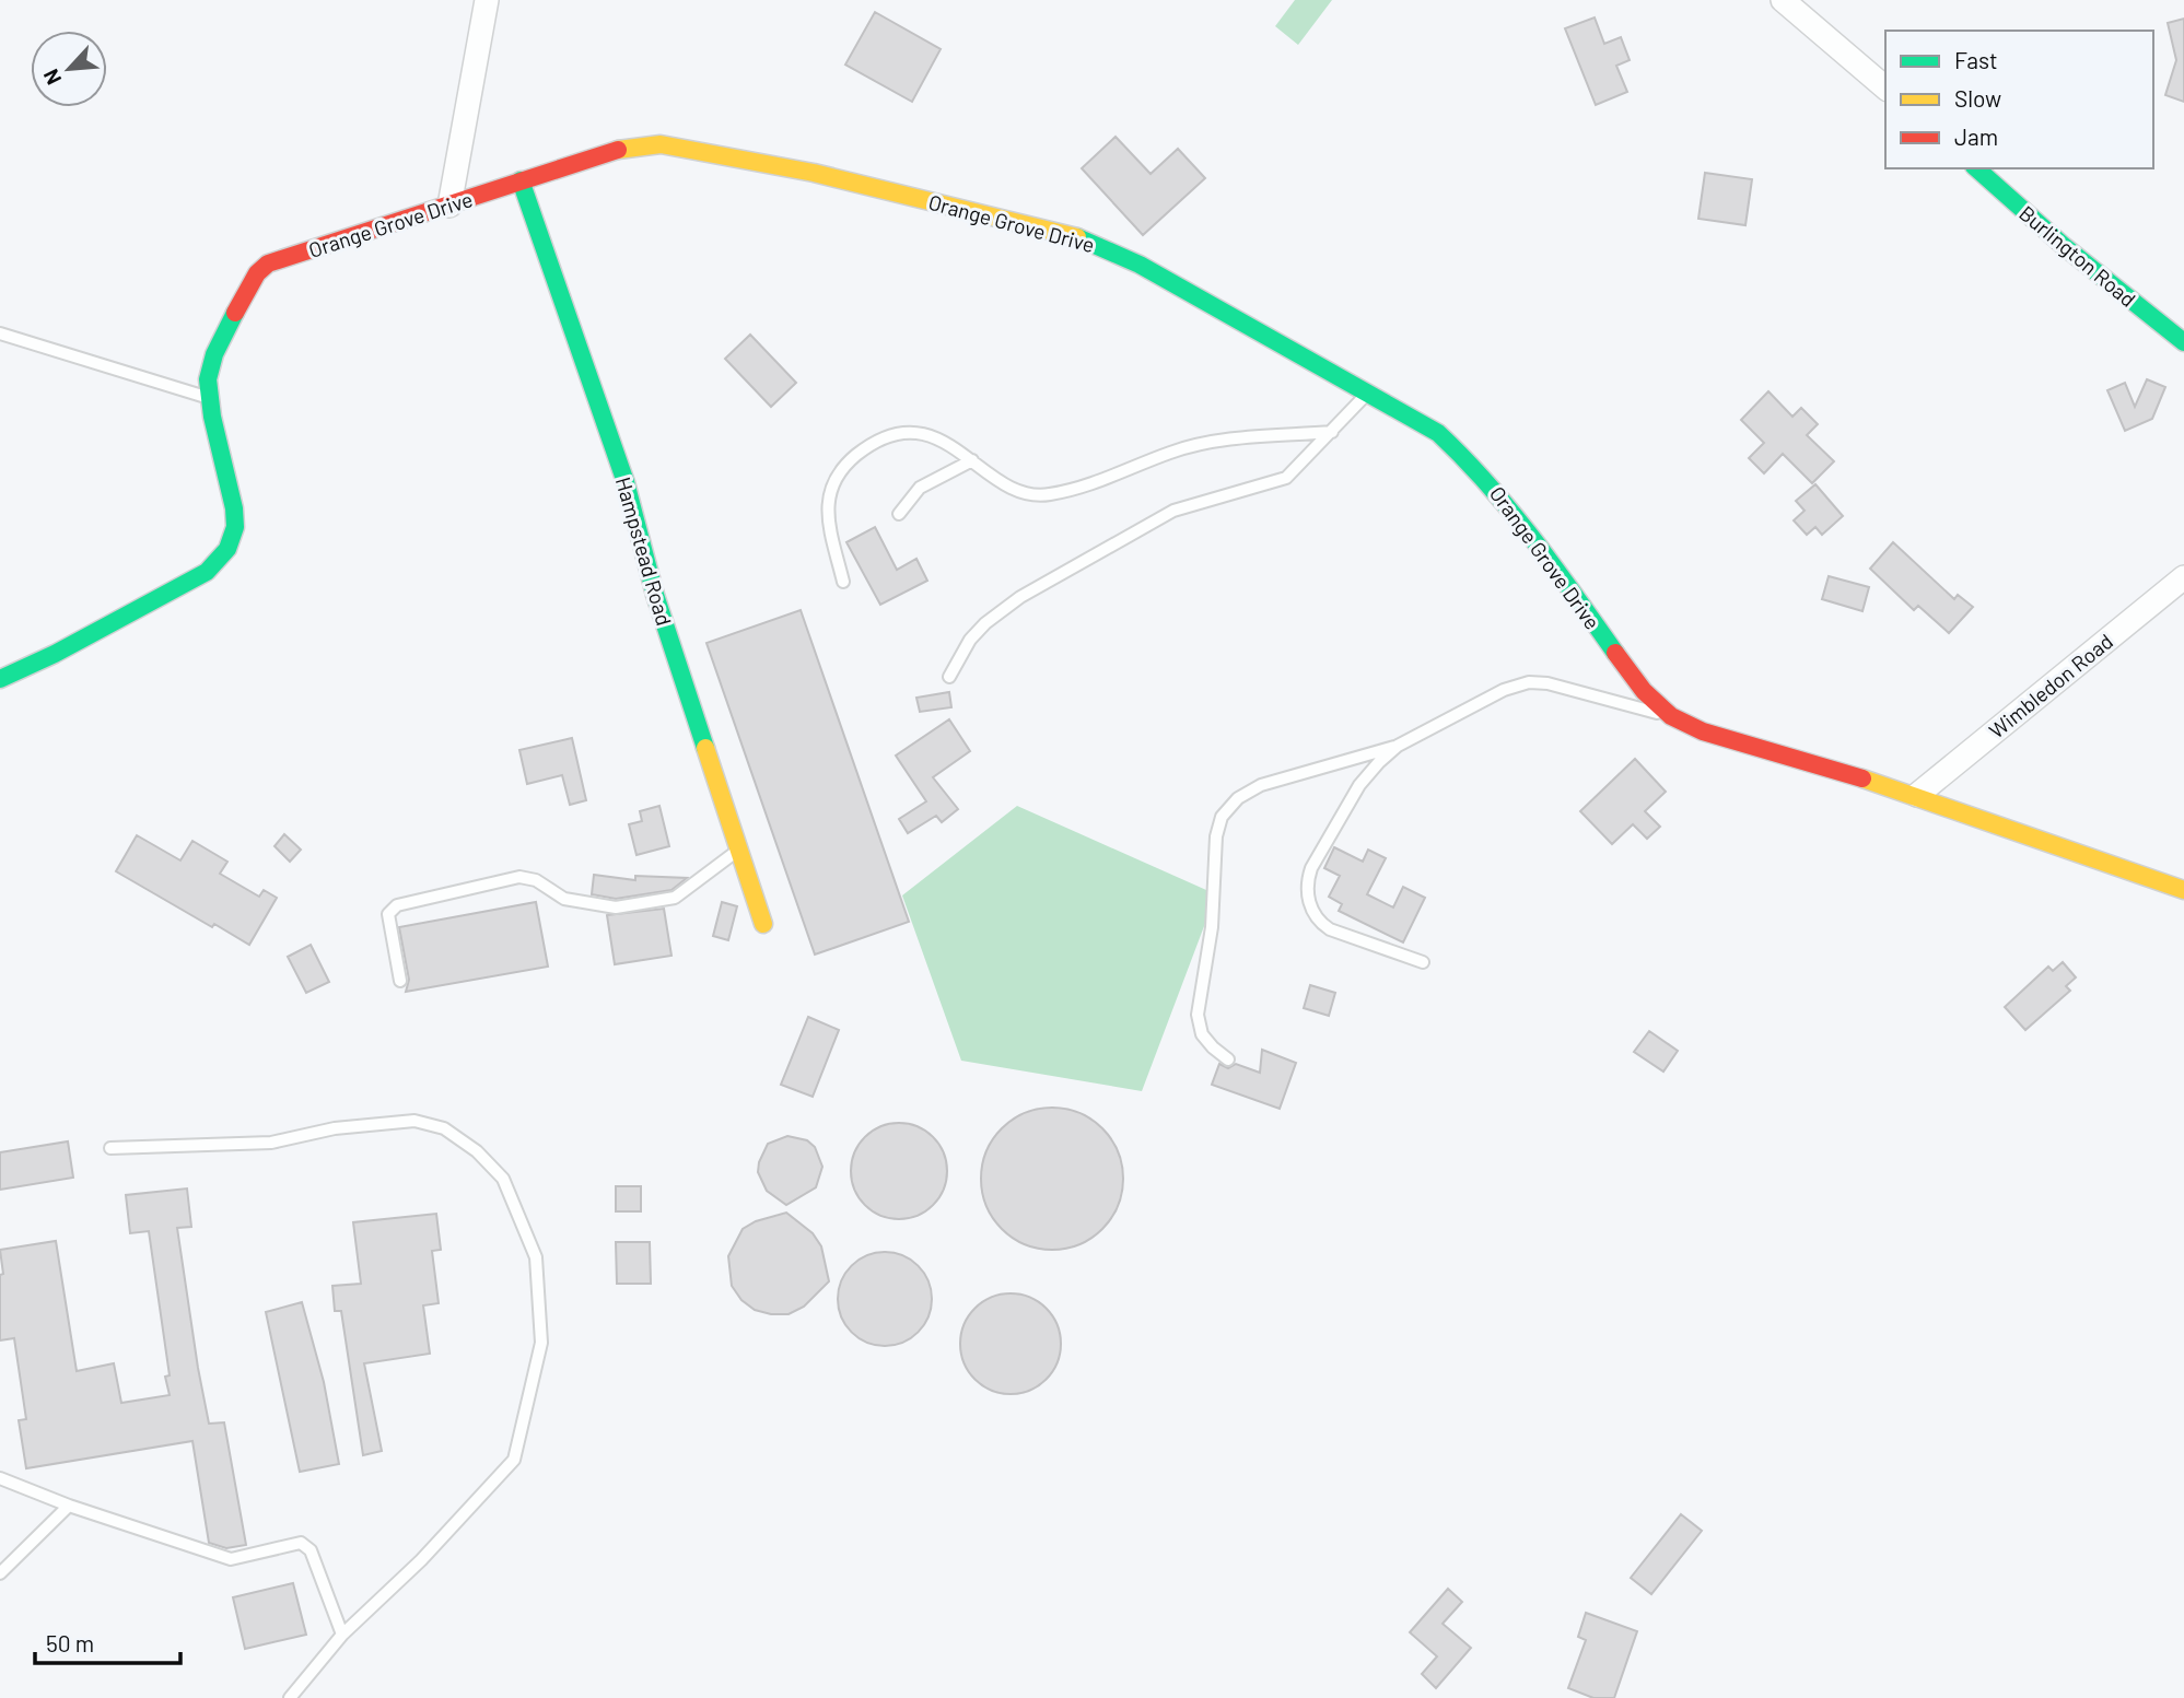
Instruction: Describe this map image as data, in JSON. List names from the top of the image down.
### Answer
{
  "streets": {
    "street": [
      "Orange Grove Drive",
      "Burlington Road",
      "Hampstead Road",
      "Wimbledon Road"
    ]
  },
  "crossings": [
    ["Orange Grove Drive", "Hampstead Road"],
    ["Orange Grove Drive", "Wimbledon Road"]
  ],
  "legend": ["Fast", "Slow", "Jam"],
  "scale_bar": "50 m",
  "north": "bottom left"
}
